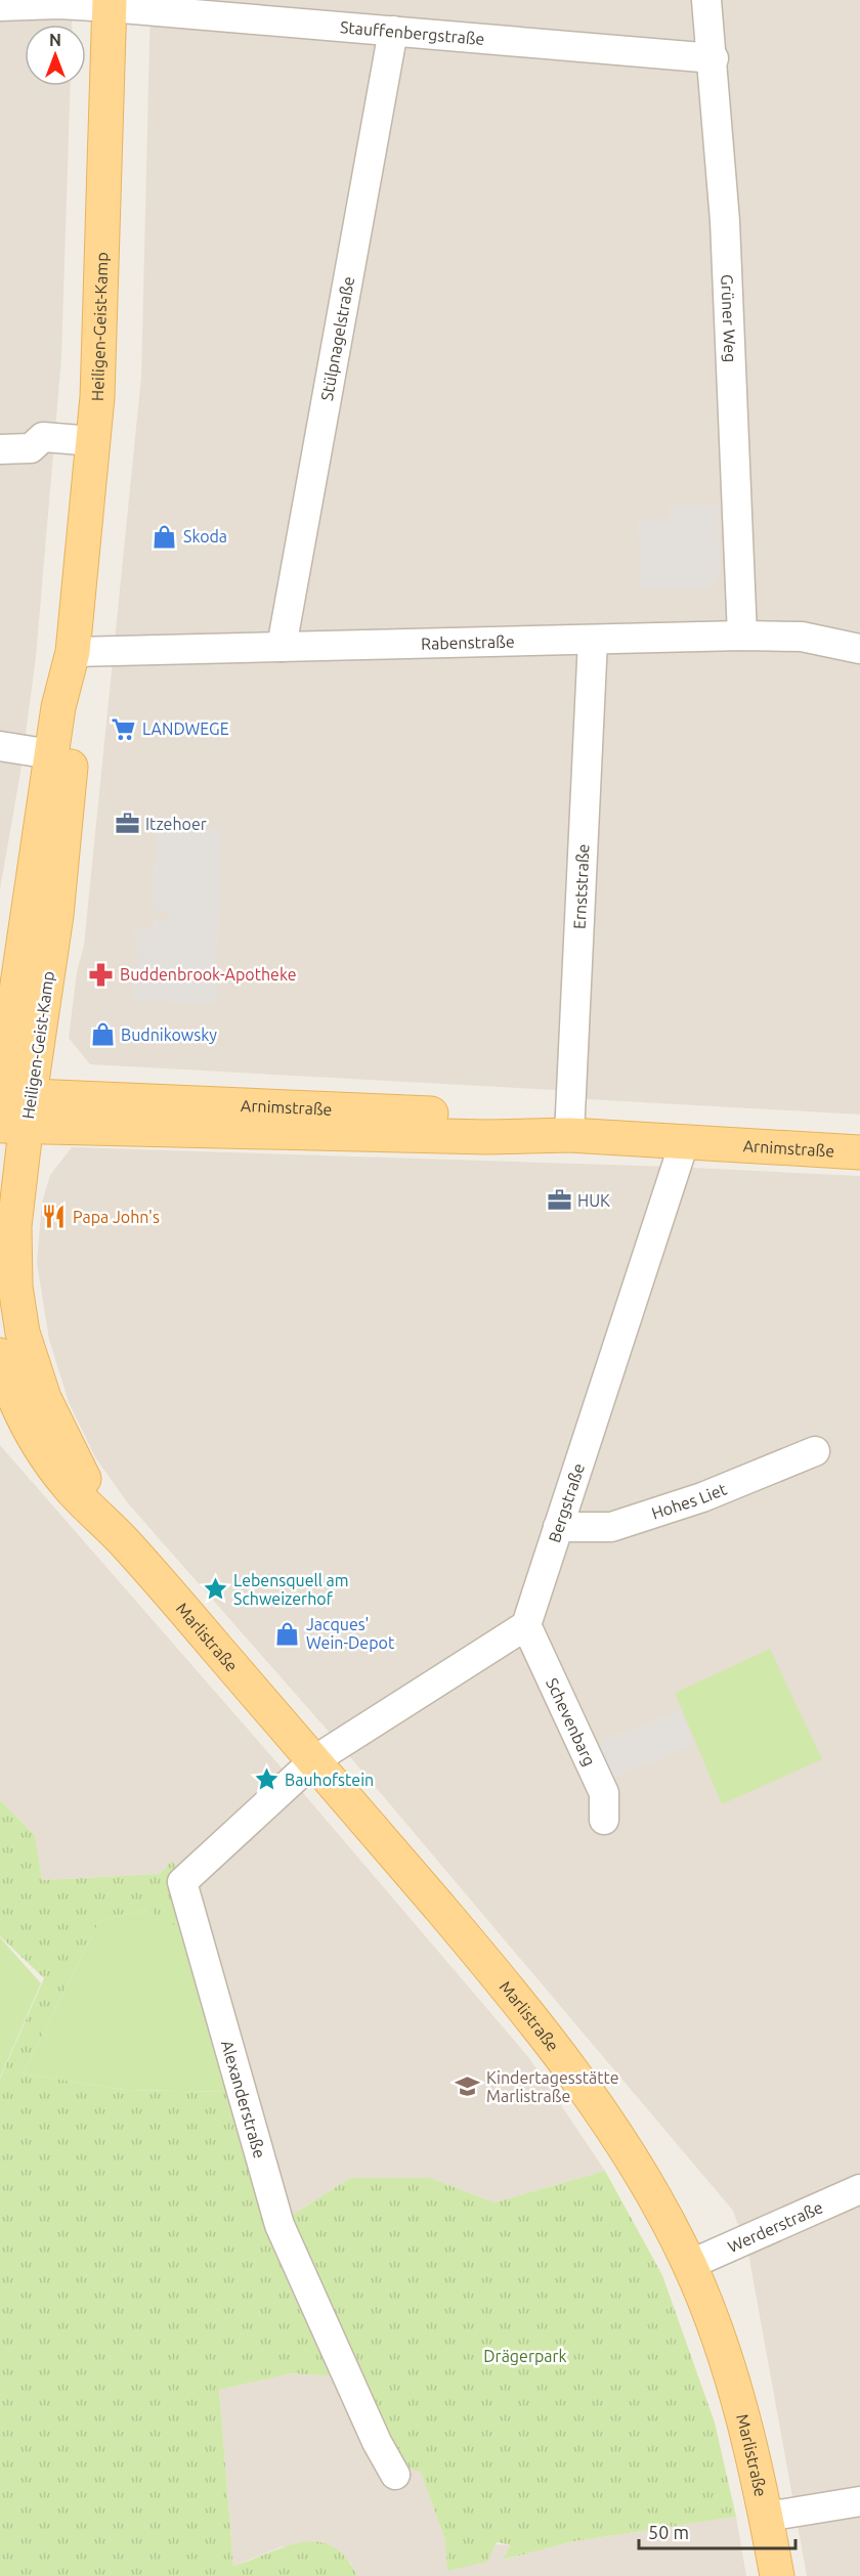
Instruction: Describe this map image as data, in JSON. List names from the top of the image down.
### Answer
{
  "streets": {
    "main road": ["Heiligen-Geist-Kamp", "Arnimstraße", "Marlistraße"],
    "street": [
      "Stauffenbergstraße",
      "Grüner Weg",
      "Stülpnagelstraße",
      "Rabenstraße",
      "Ernststraße",
      "Hohes Liet",
      "Bergstraße",
      "Schevenbarg",
      "Alexanderstraße",
      "Werderstraße"
    ]
  },
  "crossings": [
    ["Stauffenbergstraße", "Grüner Weg"],
    ["Stauffenbergstraße", "Heiligen-Geist-Kamp"],
    ["Stauffenbergstraße", "Stülpnagelstraße"],
    ["Grüner Weg", "Rabenstraße"],
    ["Heiligen-Geist-Kamp", "Rabenstraße"],
    ["Heiligen-Geist-Kamp", "Arnimstraße"],
    ["Heiligen-Geist-Kamp", "Marlistraße"],
    ["Stülpnagelstraße", "Rabenstraße"],
    ["Rabenstraße", "Ernststraße"],
    ["Ernststraße", "Arnimstraße"],
    ["Arnimstraße", "Bergstraße"],
    ["Hohes Liet", "Bergstraße"],
    ["Bergstraße", "Schevenbarg"],
    ["Marlistraße", "Alexanderstraße"],
    ["Marlistraße", "Werderstraße"]
  ],
  "parks": ["Drägerpark"],
  "places": {
    "shop": ["Skoda", "Budnikowsky", "Jacques' Wein-Depot"],
    "supermarket": ["LANDWEGE"],
    "office": ["Itzehoer", "HUK"],
    "pharmacy": ["Buddenbrook-Apotheke"],
    "restaurant": ["Papa John's"],
    "place": ["Lebensquell am Schweizerhof", "Bauhofstein"],
    "school or university": ["Kindertagesstätte Marlistraße"]
  },
  "scale_bar": "50 m",
  "north": "top"
}
